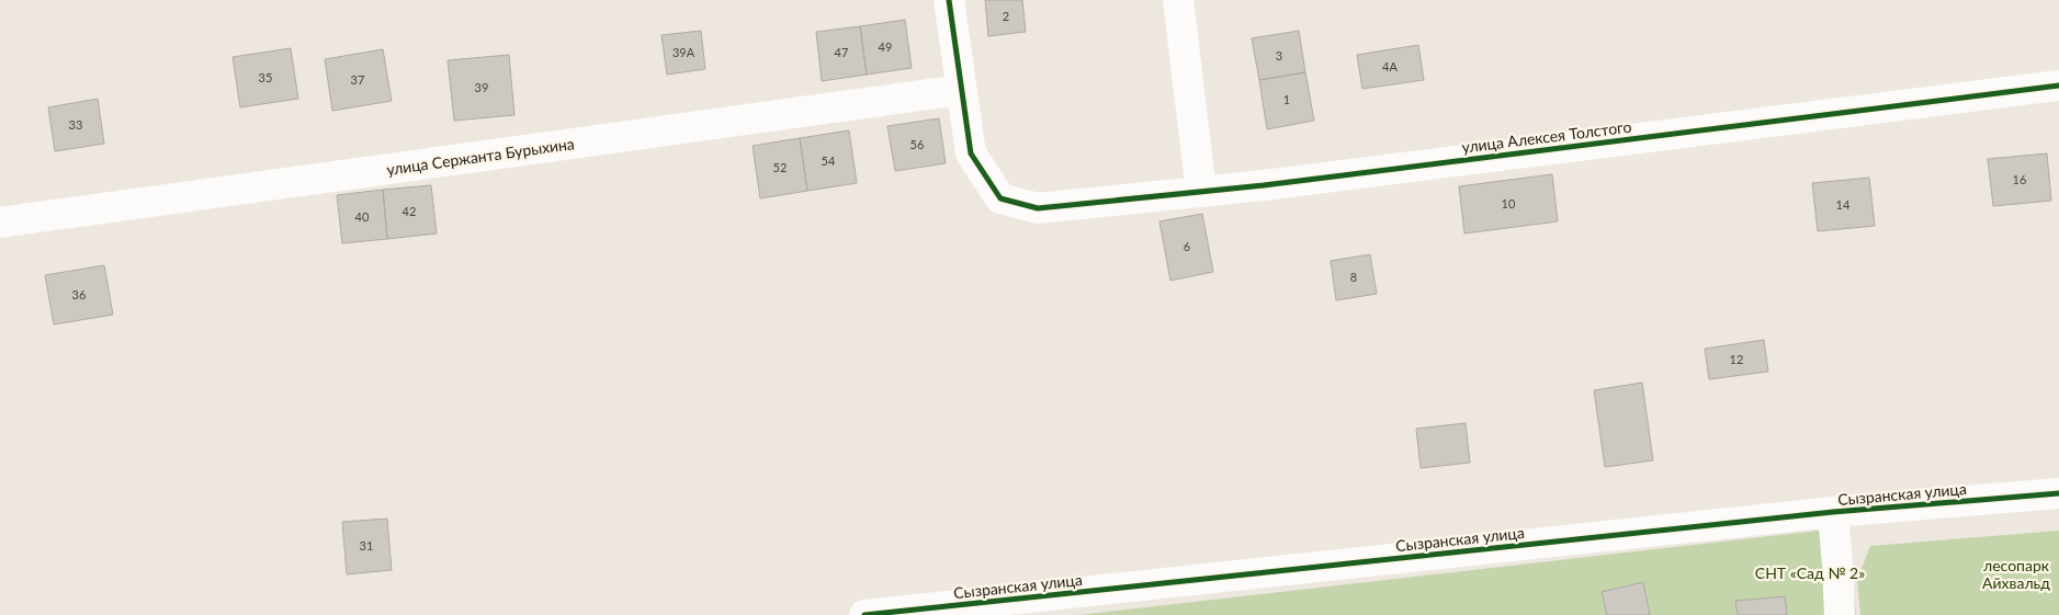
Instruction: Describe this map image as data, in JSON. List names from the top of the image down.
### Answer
{
  "streets": {
    "street": ["улица Алексея Толстого", "улица Сержанта Бурыхина", "Сызранская улица"]
  },
  "crossings": [
    ["улица Алексея Толстого", "улица Сержанта Бурыхина"]
  ],
  "parks": ["лесопарк Айхвальд", "СНТ «Сад № 2»"],
  "house_numbers": [
    "2",
    "49",
    "39А",
    "47",
    "3",
    "4А",
    "35",
    "37",
    "39",
    "1",
    "33",
    "56",
    "54",
    "52",
    "16",
    "10",
    "14",
    "42",
    "40",
    "6",
    "8",
    "36",
    "12",
    "31"
  ]
}
